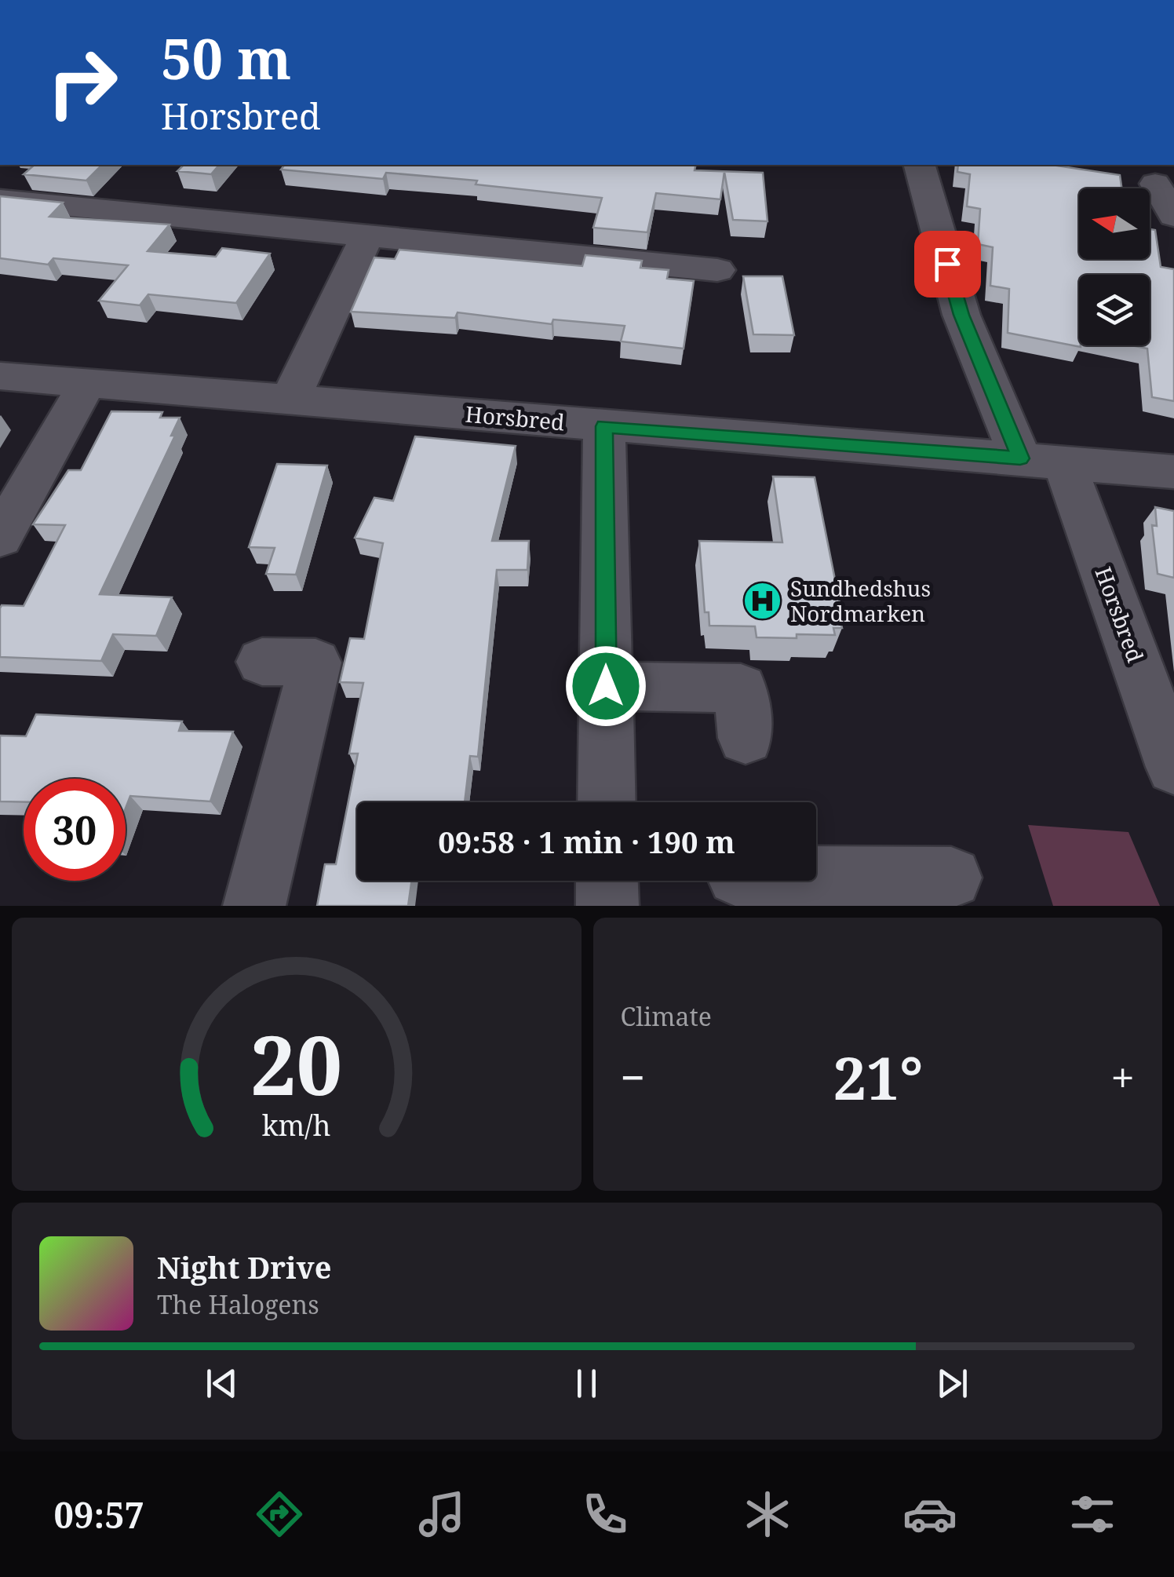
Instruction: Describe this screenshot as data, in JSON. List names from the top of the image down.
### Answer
{
  "streets": {
    "street": ["Horsbred"]
  },
  "places": {
    "hospital": ["Sundhedshus Nordmarken"]
  },
  "north": "left",
  "page": {
    "turn": ["50 m", "Horsbred"],
    "limit": "30",
    "trip": "09:58 · 1 min · 190 m",
    "tile": "Climate",
    "heat": ["−", "21°", "+"],
    "song": ["Night Drive", "The Halogens"],
    "tabs": "09:57",
    "gauge": ["20", "km/h"]
  }
}
